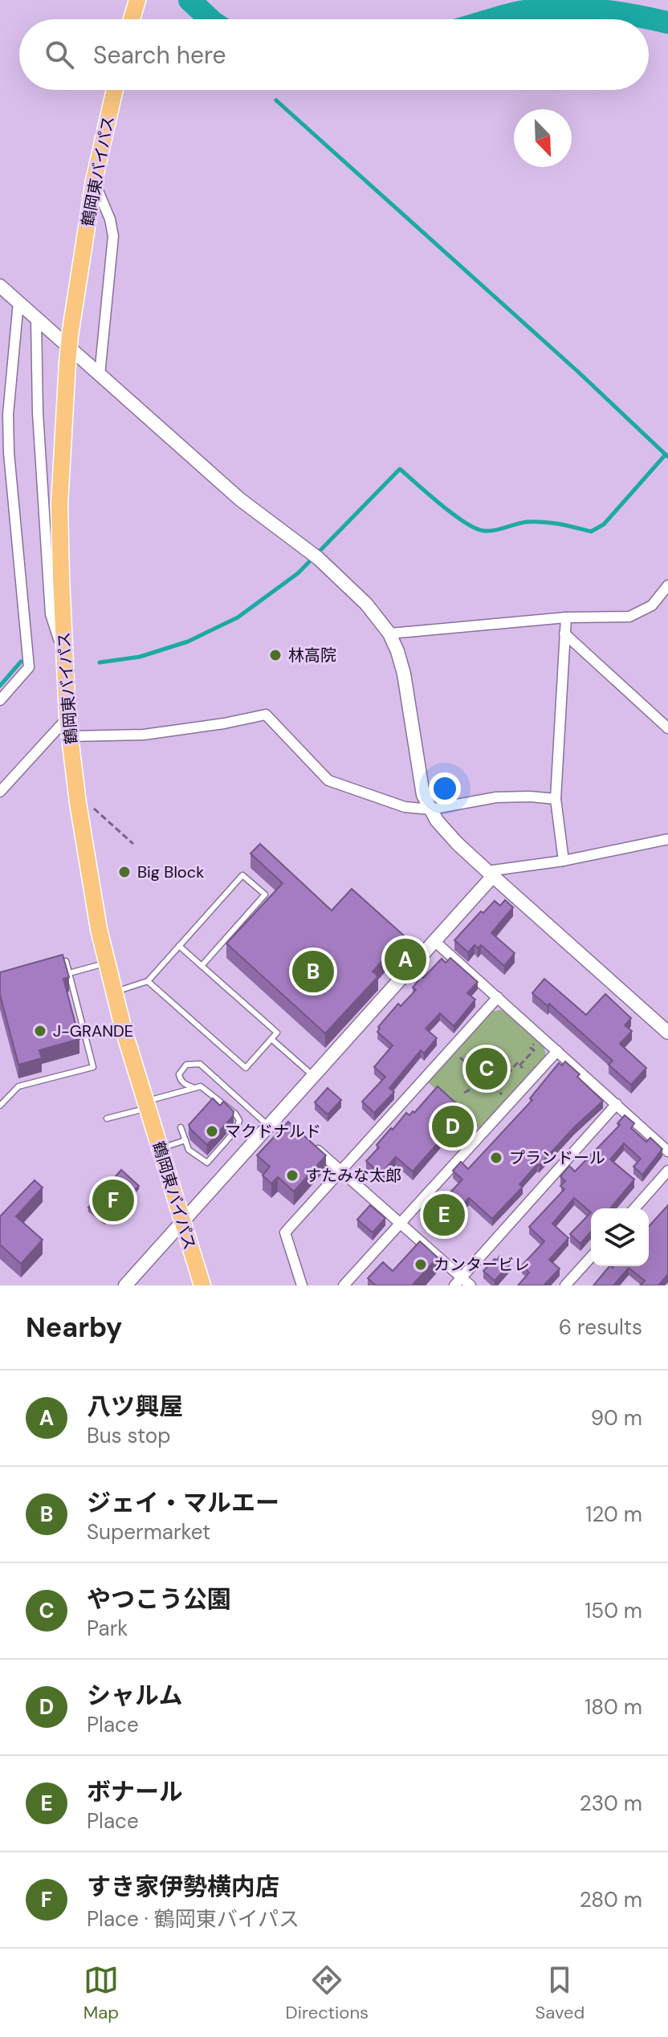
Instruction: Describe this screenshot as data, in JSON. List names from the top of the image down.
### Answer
{
  "streets": {
    "highway": ["鶴岡東バイパス"]
  },
  "places": [
    "林高院",
    "Big Block",
    "J-GRANDE",
    "マクドナルド",
    "プランドール",
    "すたみな太郎",
    "カンタービレ"
  ],
  "north": "bottom right",
  "page": {
    "search": "Search here",
    "pins": [
      "A",
      "B",
      "C",
      "D",
      "F",
      "E"
    ],
    "heading": ["Nearby", "6 results"],
    "list": [
      {
        "mark": "A",
        "name": "八ツ興屋",
        "note": "Bus stop",
        "value": "90 m"
      },
      {
        "mark": "B",
        "name": "ジェイ・マルエー",
        "note": "Supermarket",
        "value": "120 m"
      },
      {
        "mark": "C",
        "name": "やつこう公園",
        "note": "Park",
        "value": "150 m"
      },
      {
        "mark": "D",
        "name": "シャルム",
        "note": "Place",
        "value": "180 m"
      },
      {
        "mark": "E",
        "name": "ボナール",
        "note": "Place",
        "value": "230 m"
      },
      {
        "mark": "F",
        "name": "すき家伊勢横内店",
        "note": "Place · 鶴岡東バイパス",
        "value": "280 m"
      }
    ],
    "nav": ["Map", "Directions", "Saved"]
  }
}
